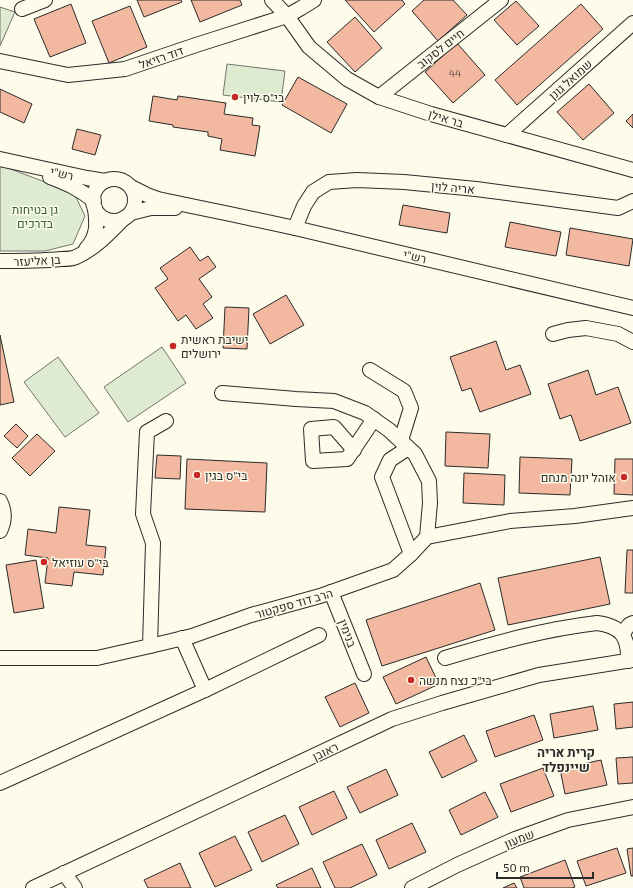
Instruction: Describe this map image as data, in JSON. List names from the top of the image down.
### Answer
{
  "streets": {
    "street": [
      "חיים לסקוב",
      "דוד רזיאל",
      "שמואל גונן",
      "בר אילן",
      "רש\"י",
      "אריה לוין",
      "בן אליעזר",
      "הרב דוד ספקטור",
      "בנימין",
      "ראובן",
      "שמעון"
    ]
  },
  "crossings": [
    ["חיים לסקוב", "בר אילן"],
    ["דוד רזיאל", "בר אילן"],
    ["שמואל גונן", "בר אילן"],
    ["רש\"י", "אריה לוין"],
    ["רש\"י", "בן אליעזר"],
    ["הרב דוד ספקטור", "בנימין"]
  ],
  "districts": ["קרית אריה שיינפלד"],
  "parks": ["גן בטיחות בדרכים"],
  "places": [
    "בי\"ס לוין",
    "ישיבת ראשית ירושלים",
    "בי\"ס בגין",
    "אוהל יונה מנחם",
    "בי\"ס עוזיאל",
    "בי\"כ נצח מנשה"
  ],
  "house_numbers": ["44"],
  "scale_bar": "50 m"
}
